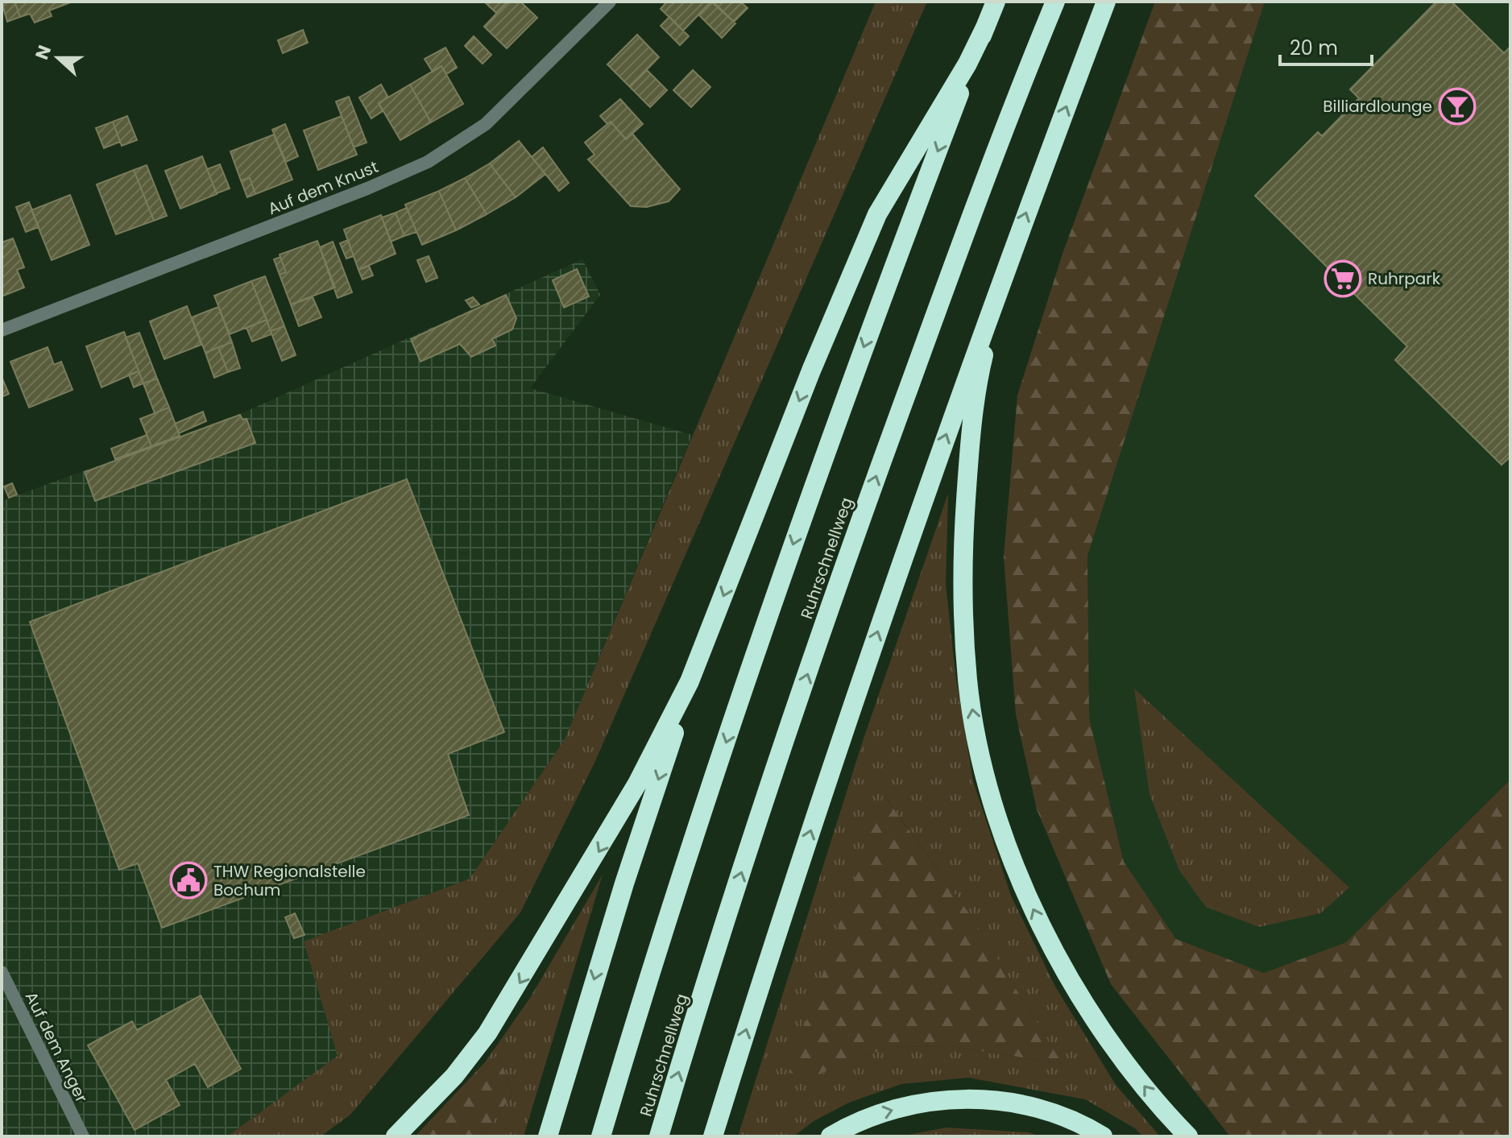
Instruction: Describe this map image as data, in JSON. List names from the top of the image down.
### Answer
{
  "streets": {
    "highway": ["Ruhrschnellweg"],
    "street": ["Auf dem Knust", "Auf dem Anger"]
  },
  "places": {
    "bar": ["Billiardlounge"],
    "supermarket": ["Ruhrpark"],
    "public building": ["THW Regionalstelle Bochum"]
  },
  "scale_bar": "20 m",
  "north": "left"
}
